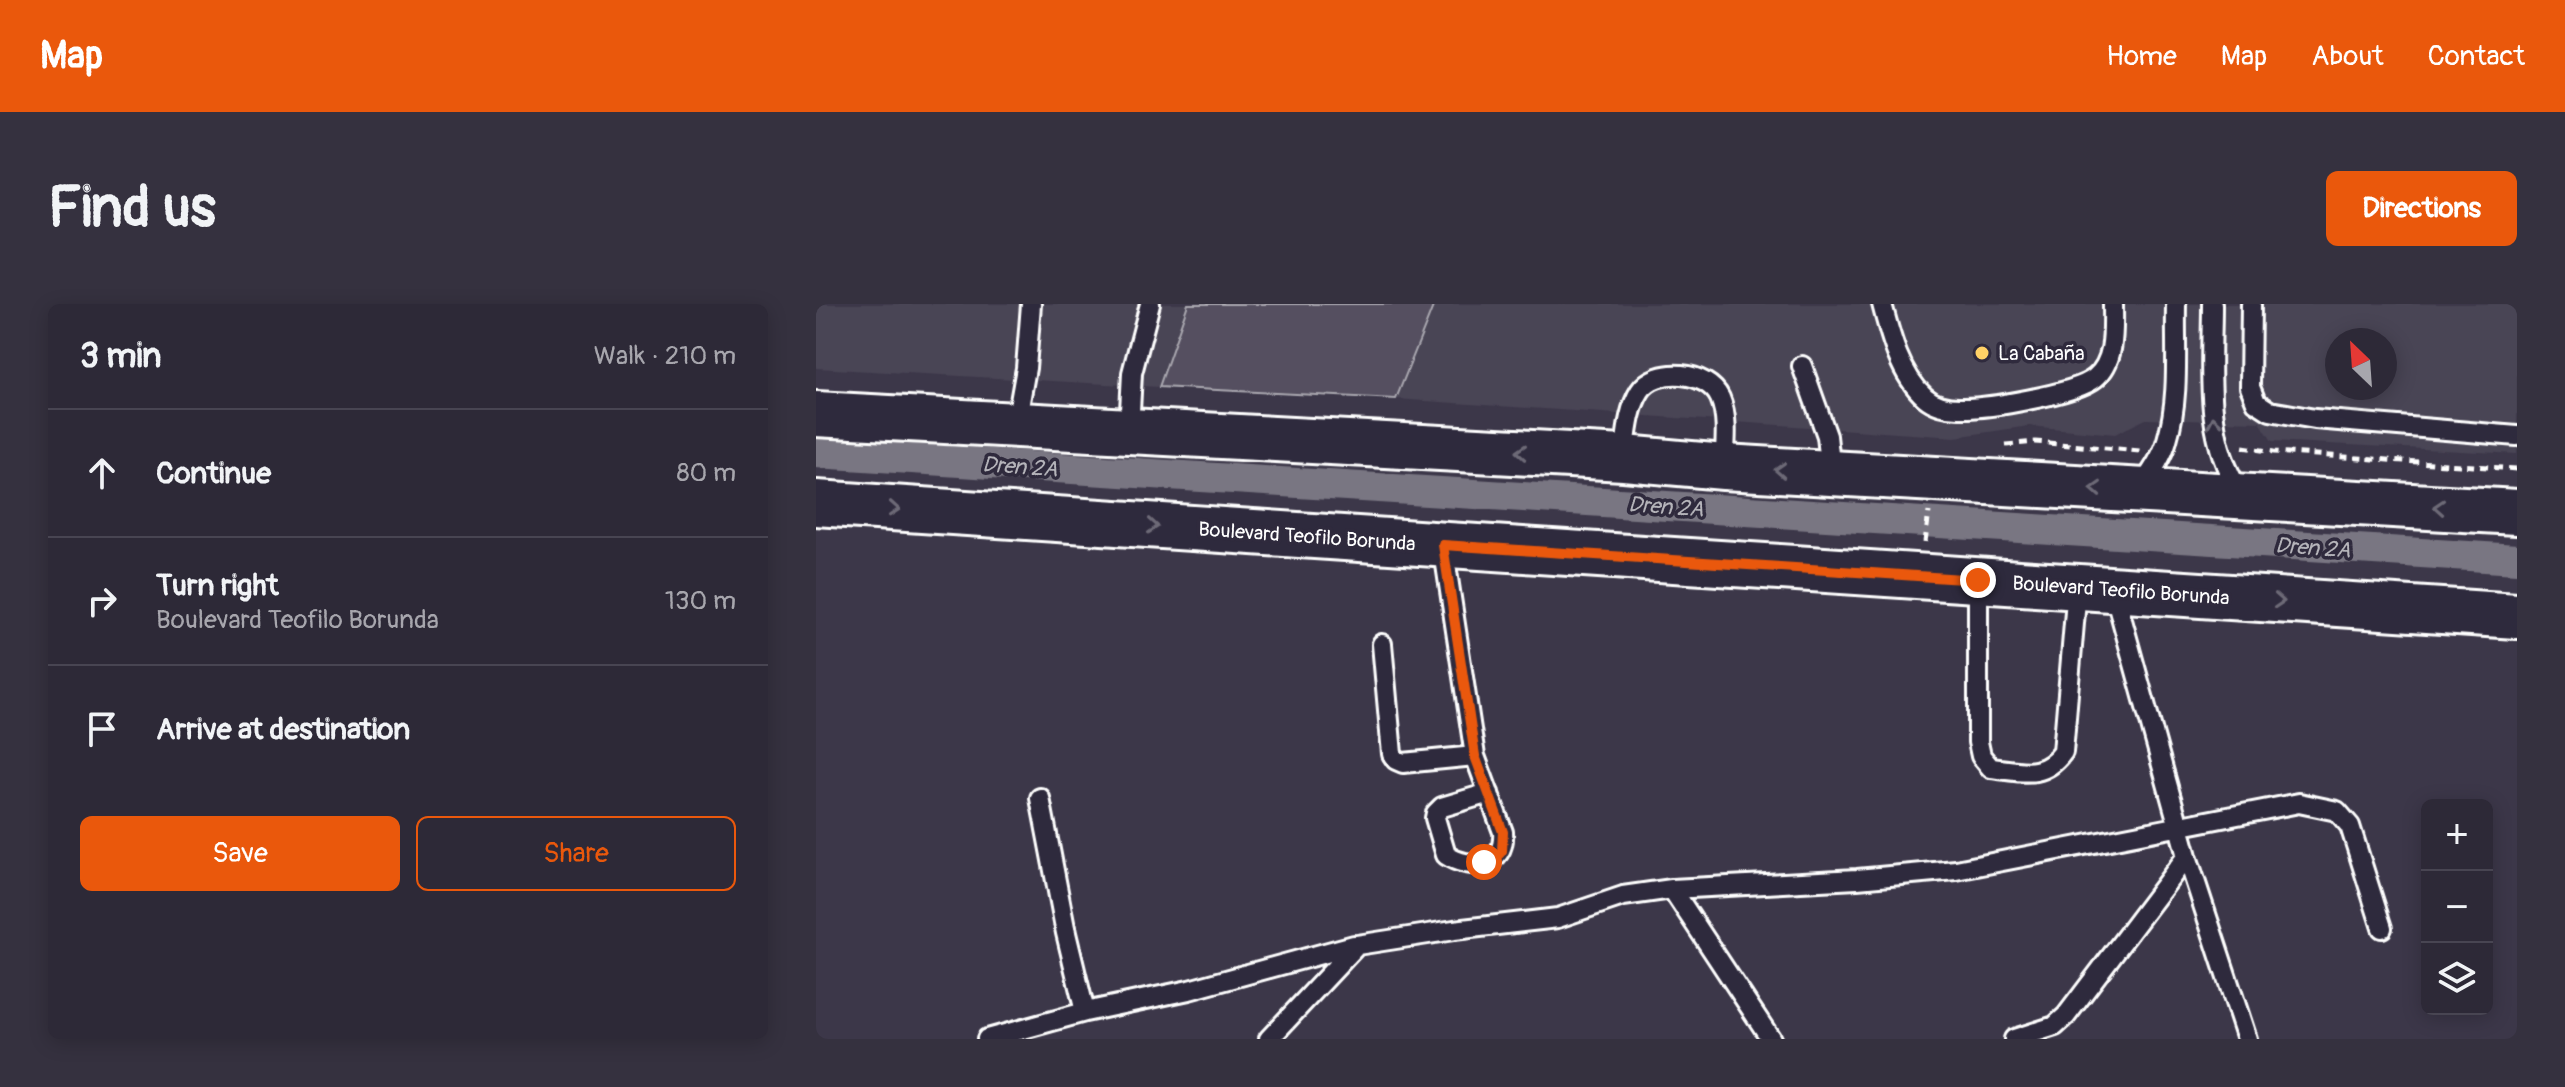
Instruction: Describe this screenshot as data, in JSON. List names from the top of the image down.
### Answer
{
  "streets": {
    "main road": ["Boulevard Teofilo Borunda"]
  },
  "water": ["Dren 2A"],
  "places": ["La Cabaña"],
  "north": "top left",
  "page": {
    "header": "Map",
    "nav": [
      "Home",
      "Map",
      "About",
      "Contact"
    ],
    "buttons": [
      "Directions",
      ["Save", "Share"]
    ],
    "title": "Find us",
    "heading": ["3 min", "Walk · 210 m"],
    "list": [
      ["Continue", "80 m"],
      ["Turn right", "Boulevard Teofilo Borunda", "130 m"],
      "Arrive at destination"
    ],
    "map_buttons": ["+", "−"]
  }
}
